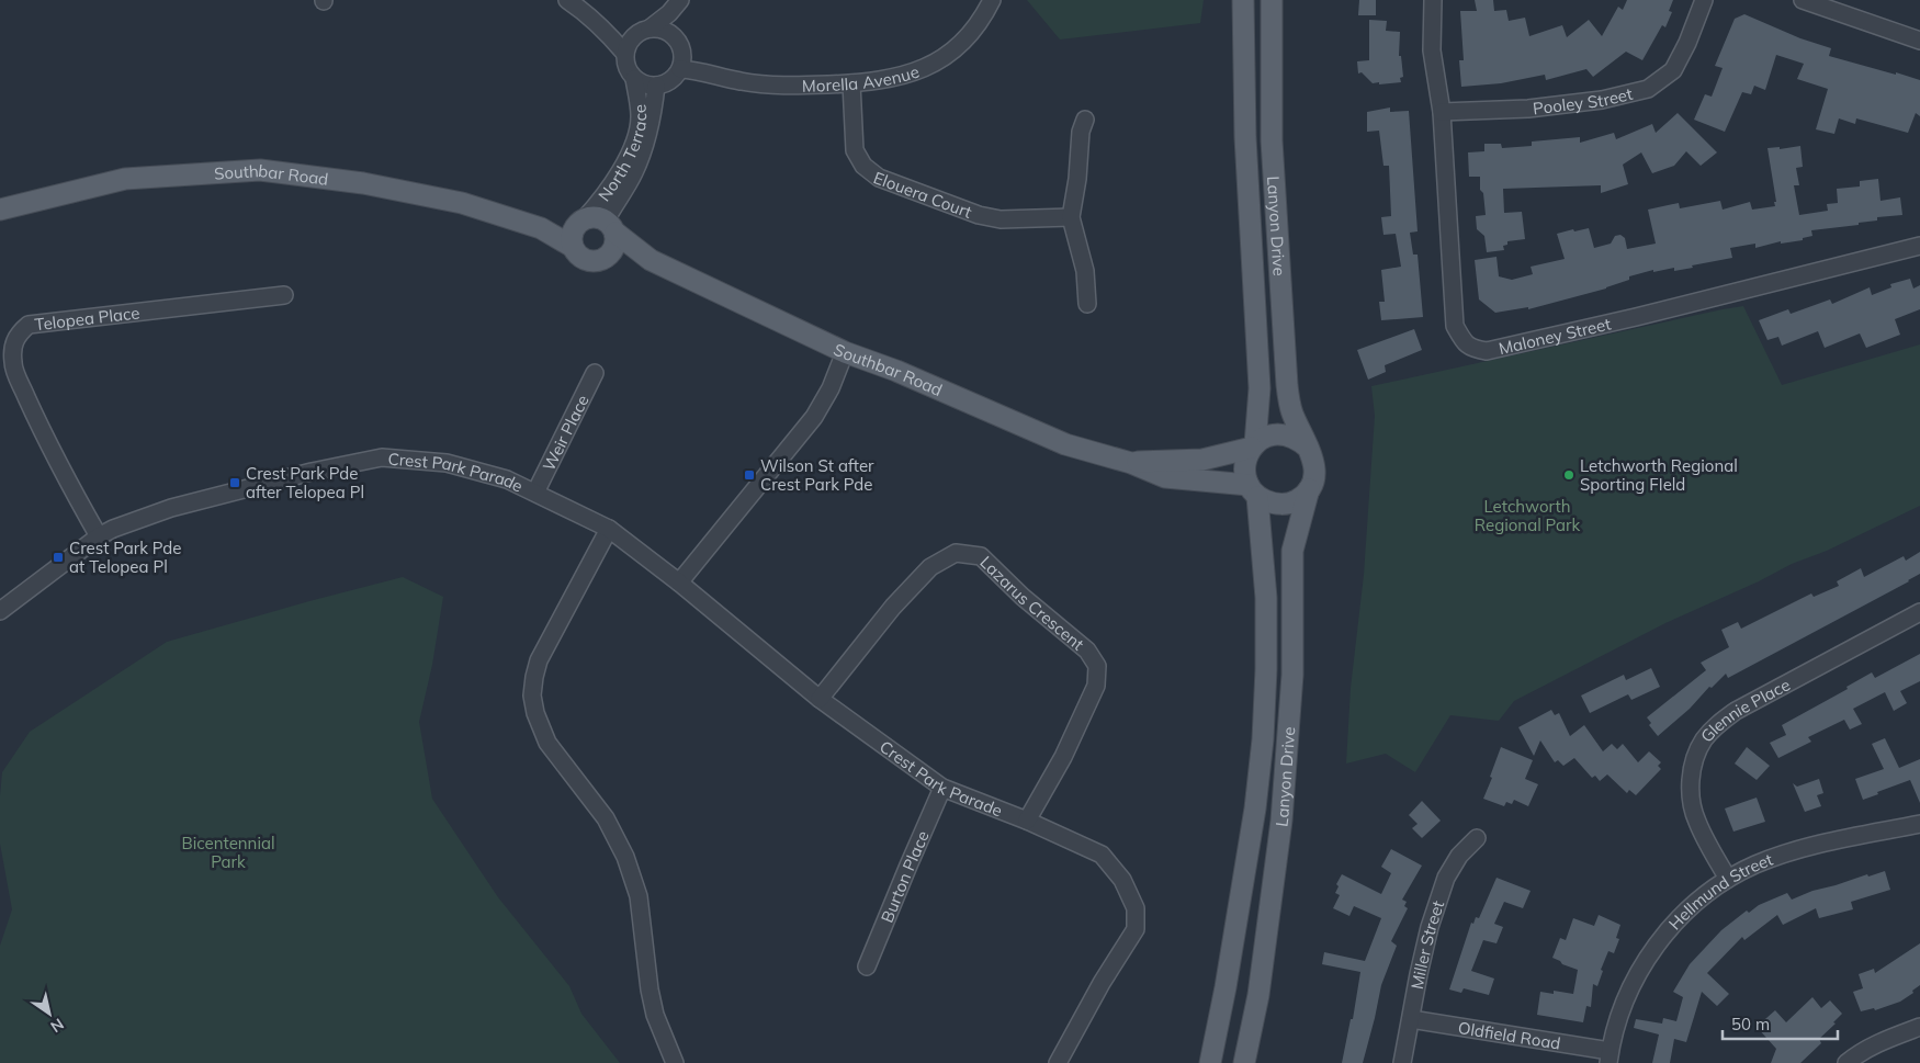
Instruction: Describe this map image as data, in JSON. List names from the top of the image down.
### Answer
{
  "streets": {
    "main road": ["Southbar Road", "Lanyon Drive"],
    "street": [
      "Morella Avenue",
      "Pooley Street",
      "North Terrace",
      "Elouera Court",
      "Telopea Place",
      "Maloney Street",
      "Weir Place",
      "Crest Park Parade",
      "Lazarus Crescent",
      "Glennie Place",
      "Burton Place",
      "Hellmund Street",
      "Miller Street",
      "Oldfield Road"
    ]
  },
  "crossings": [
    ["Morella Avenue", "North Terrace"],
    ["Morella Avenue", "Elouera Court"],
    ["Pooley Street", "Maloney Street"],
    ["North Terrace", "Southbar Road"],
    ["Southbar Road", "Lanyon Drive"],
    ["Telopea Place", "Crest Park Parade"],
    ["Weir Place", "Crest Park Parade"],
    ["Crest Park Parade", "Lazarus Crescent"],
    ["Crest Park Parade", "Burton Place"],
    ["Glennie Place", "Hellmund Street"],
    ["Hellmund Street", "Oldfield Road"],
    ["Miller Street", "Oldfield Road"]
  ],
  "parks": ["Letchworth Regional Park", "Bicentennial Park"],
  "places": {
    "transit": ["Wilson St after Crest Park Pde", "Crest Park Pde after Telopea Pl", "Crest Park Pde at Telopea Pl"],
    "other": ["Letchworth Regional Sporting FIeld"]
  },
  "scale_bar": "50 m",
  "north": "bottom right"
}
